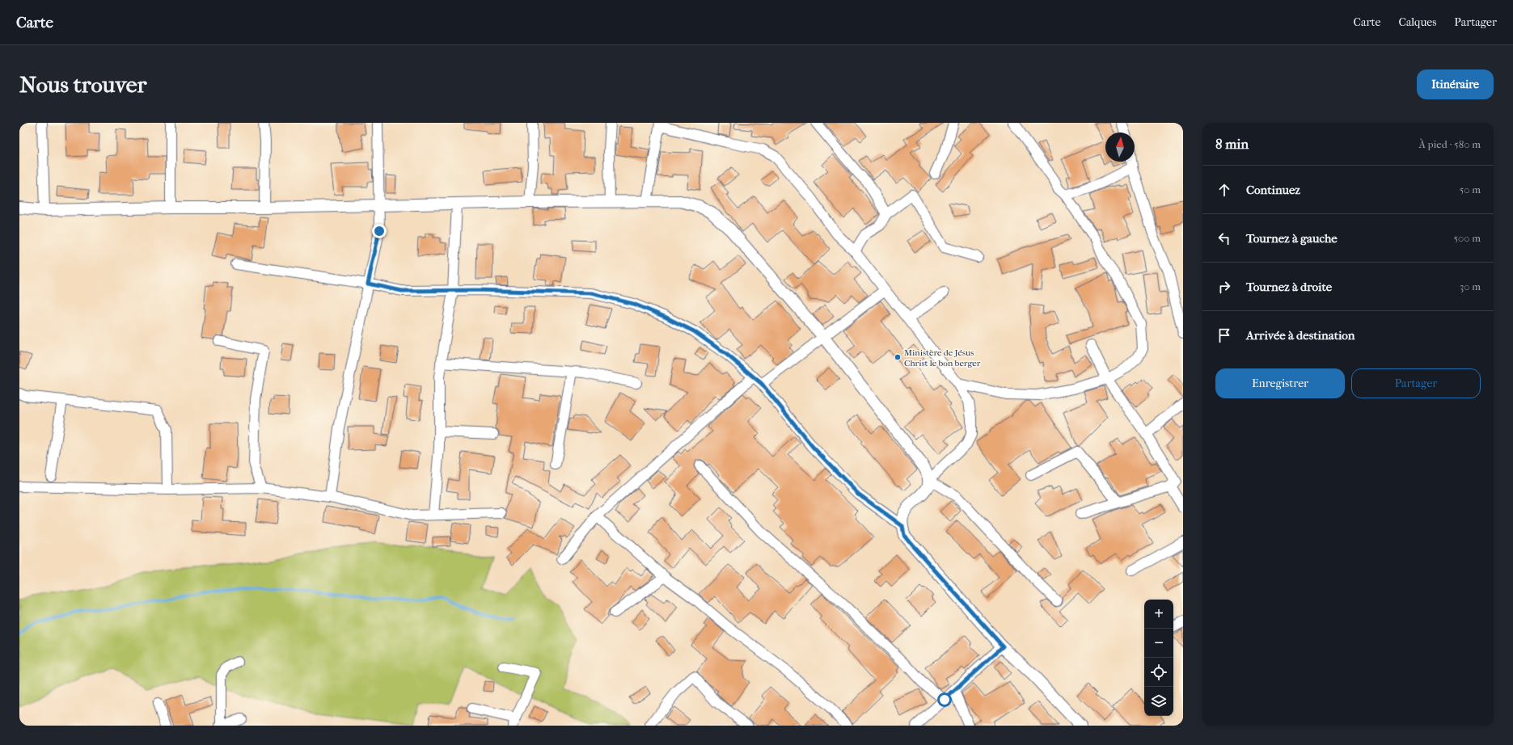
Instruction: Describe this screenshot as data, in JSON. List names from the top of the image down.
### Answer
{
  "places": ["Ministère de Jésus Christ le bon berger"],
  "north": "top",
  "page": {
    "header": "Carte",
    "nav": ["Carte", "Calques", "Partager"],
    "buttons": [
      "Itinéraire",
      ["Enregistrer", "Partager"]
    ],
    "title": "Nous trouver",
    "heading": ["8 min", "À pied · 580 m"],
    "list": [
      ["Continuez", "50 m"],
      ["Tournez à gauche", "500 m"],
      ["Tournez à droite", "30 m"],
      "Arrivée à destination"
    ],
    "map_buttons": ["+", "−"]
  }
}
